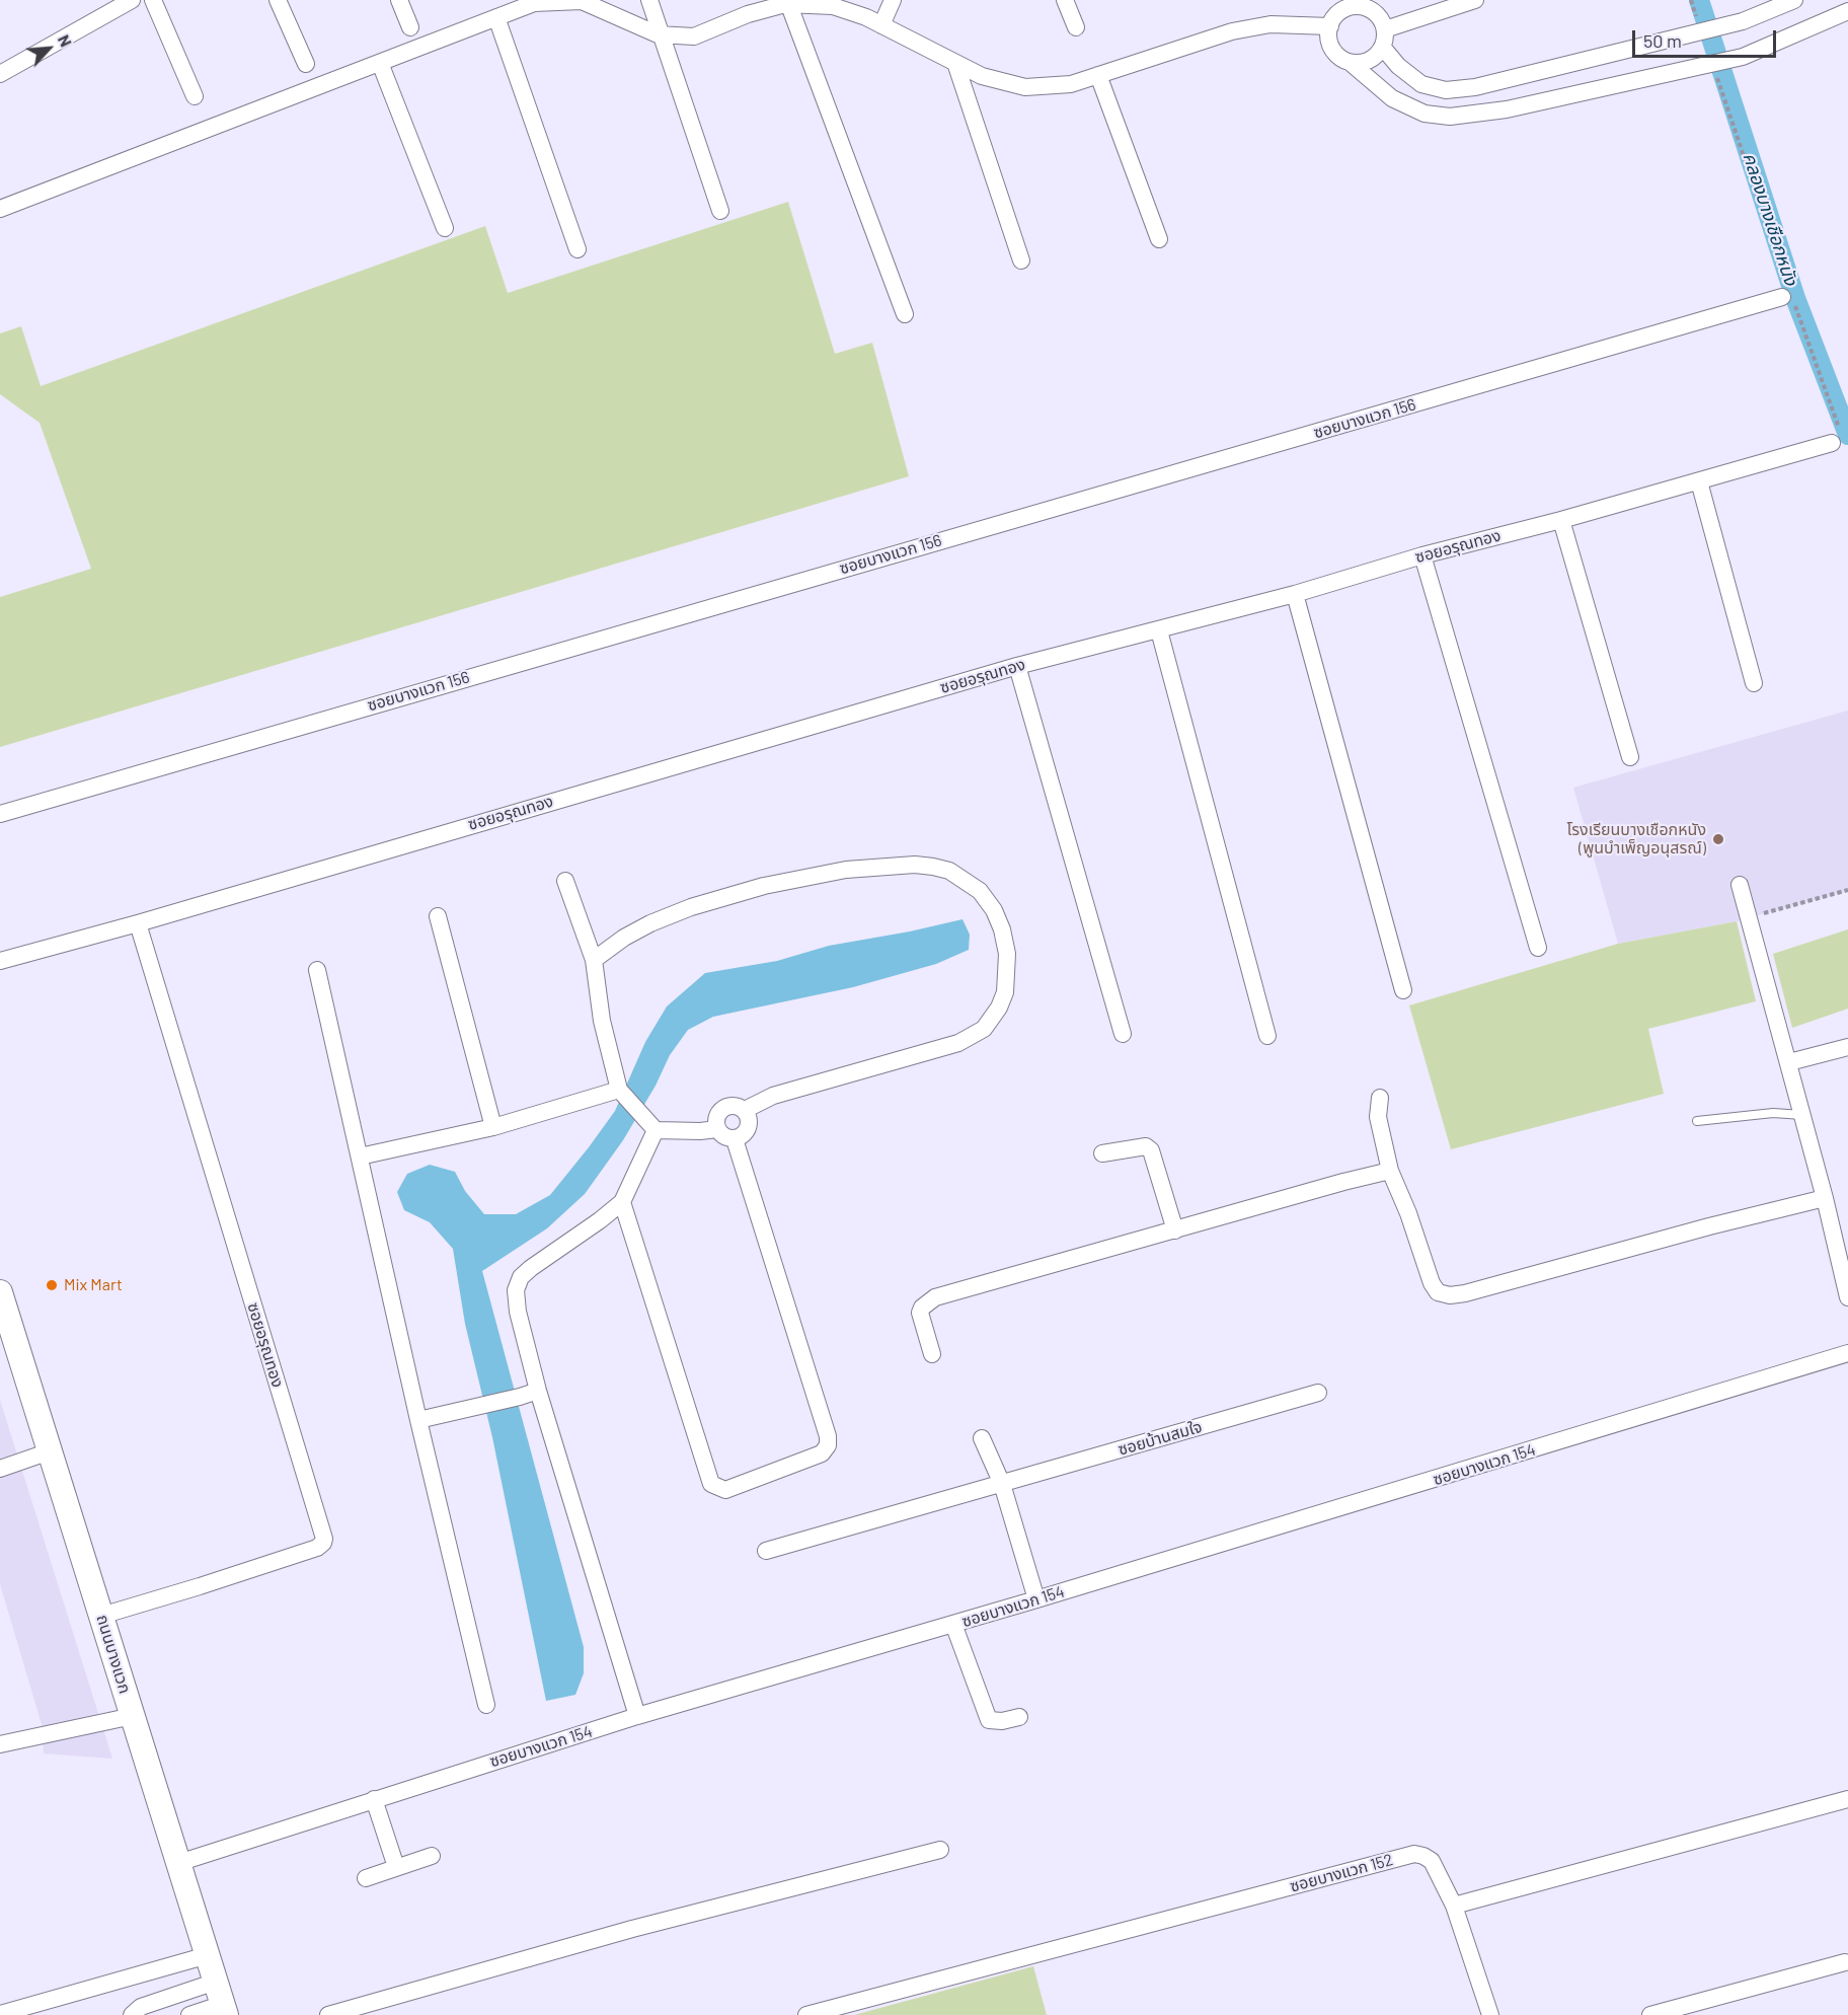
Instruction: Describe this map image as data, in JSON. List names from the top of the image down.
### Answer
{
  "streets": {
    "main road": ["ถนนบางแวก"],
    "street": [
      "ซอยบางแวก 156",
      "ซอยอรุณทอง",
      "ซอยบ้านสมใจ",
      "ซอยบางแวก 154",
      "ซอยบางแวก 152"
    ]
  },
  "crossings": [
    ["ซอยอรุณทอง", "ถนนบางแวก"],
    ["ซอยบางแวก 154", "ถนนบางแวก"]
  ],
  "water": ["คลองบางเชือกหนัง"],
  "places": ["โรงเรียนบางเชือกหนัง (พูนบำเพ็ญอนุสรณ์)", "Mix Mart"],
  "scale_bar": "50 m",
  "north": "top right"
}
